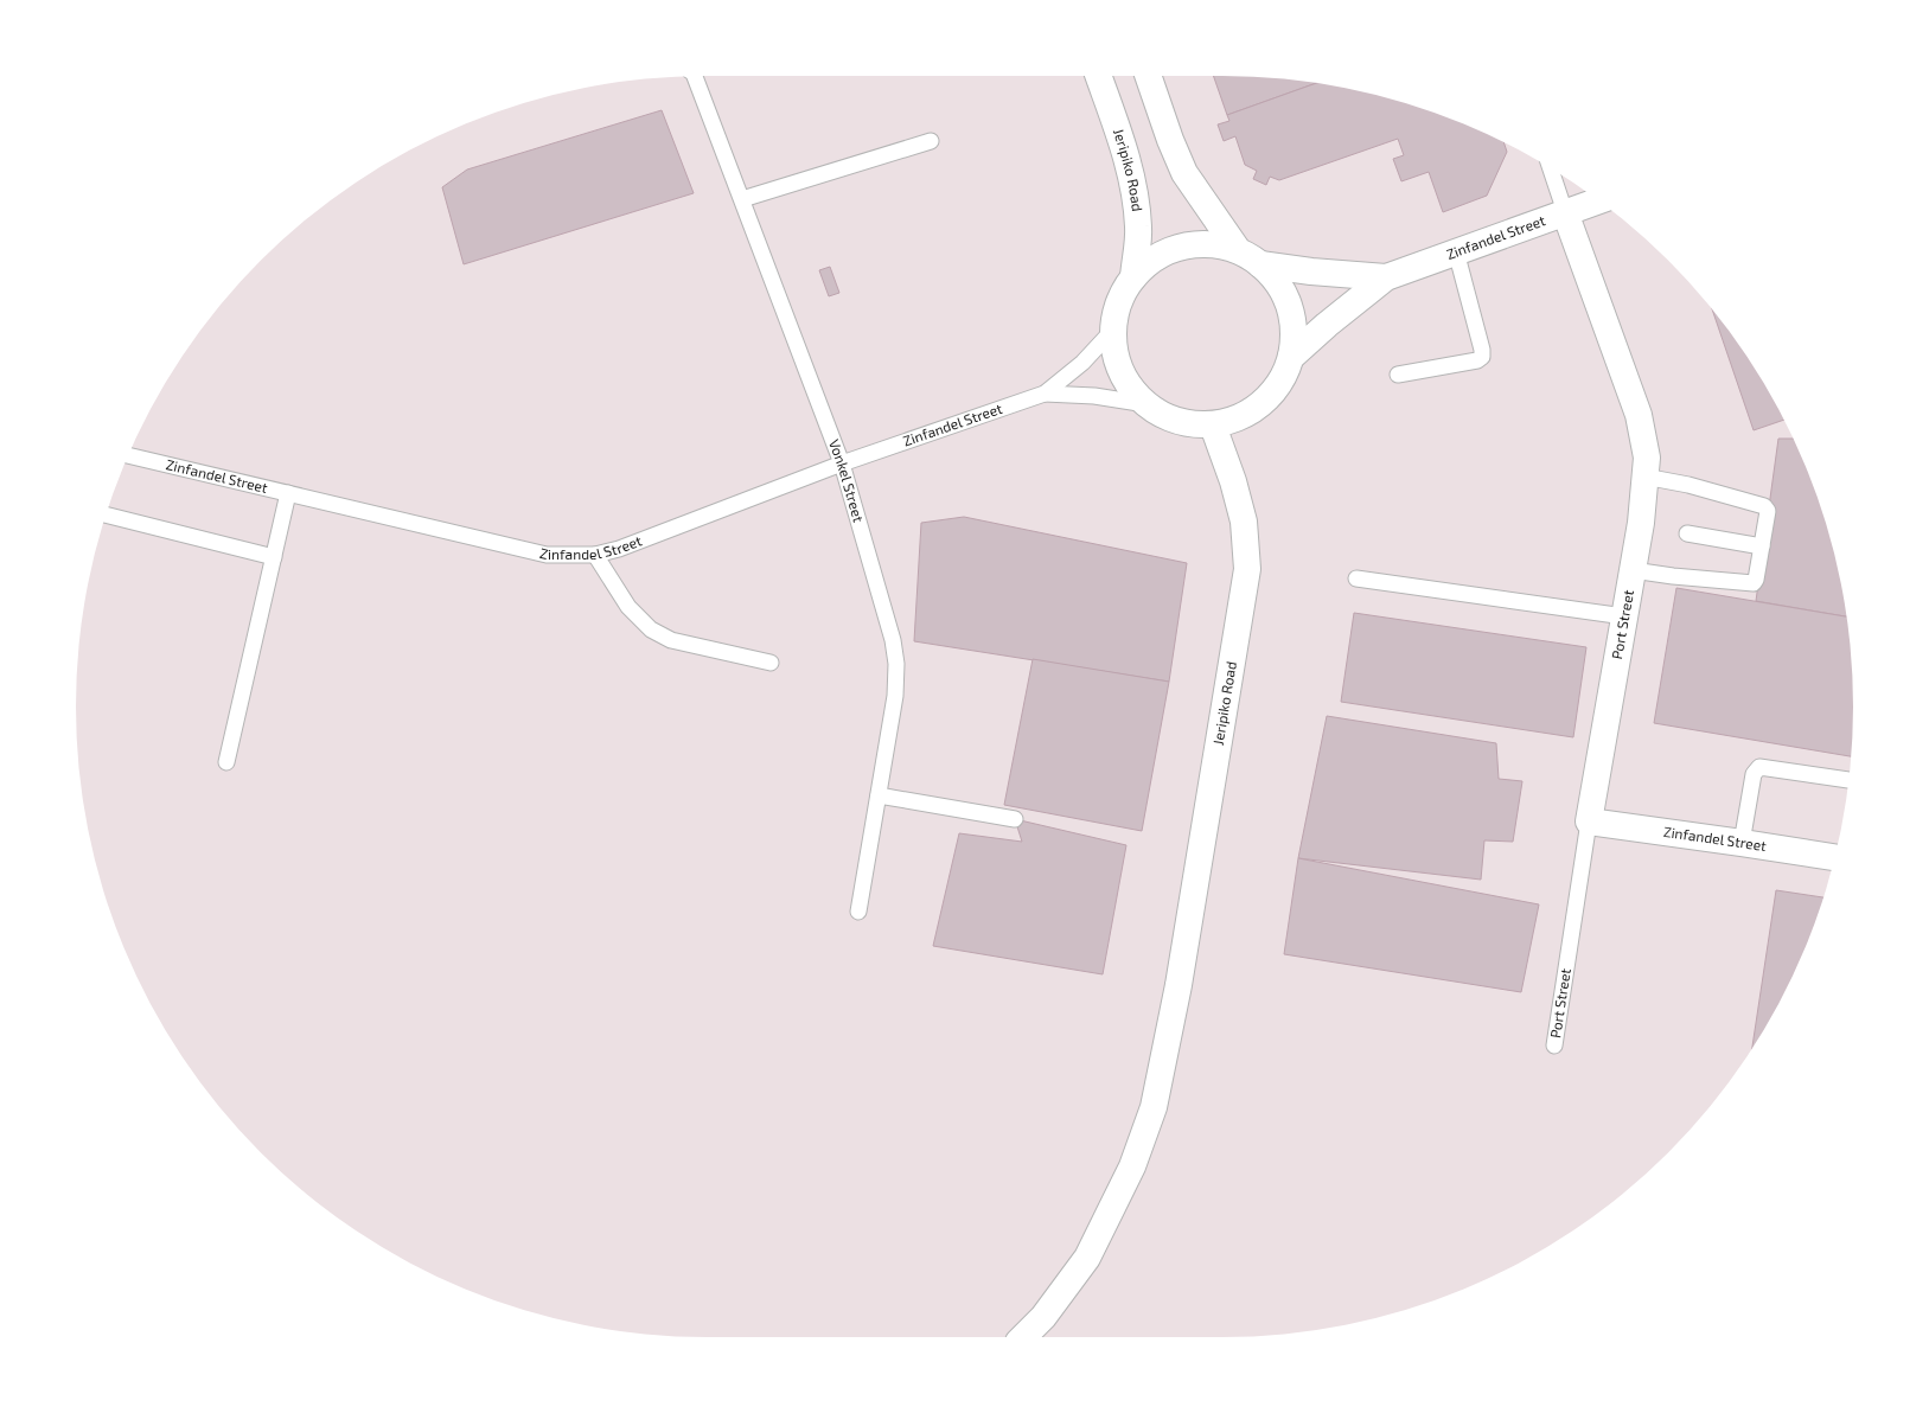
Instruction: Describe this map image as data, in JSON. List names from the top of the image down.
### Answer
{
  "streets": {
    "street": ["Jeripiko Road", "Zinfandel Street", "Port Street"],
    "lane": ["Vonkel Street"]
  },
  "crossings": [
    ["Zinfandel Street", "Vonkel Street"],
    ["Zinfandel Street", "Port Street"]
  ]
}
